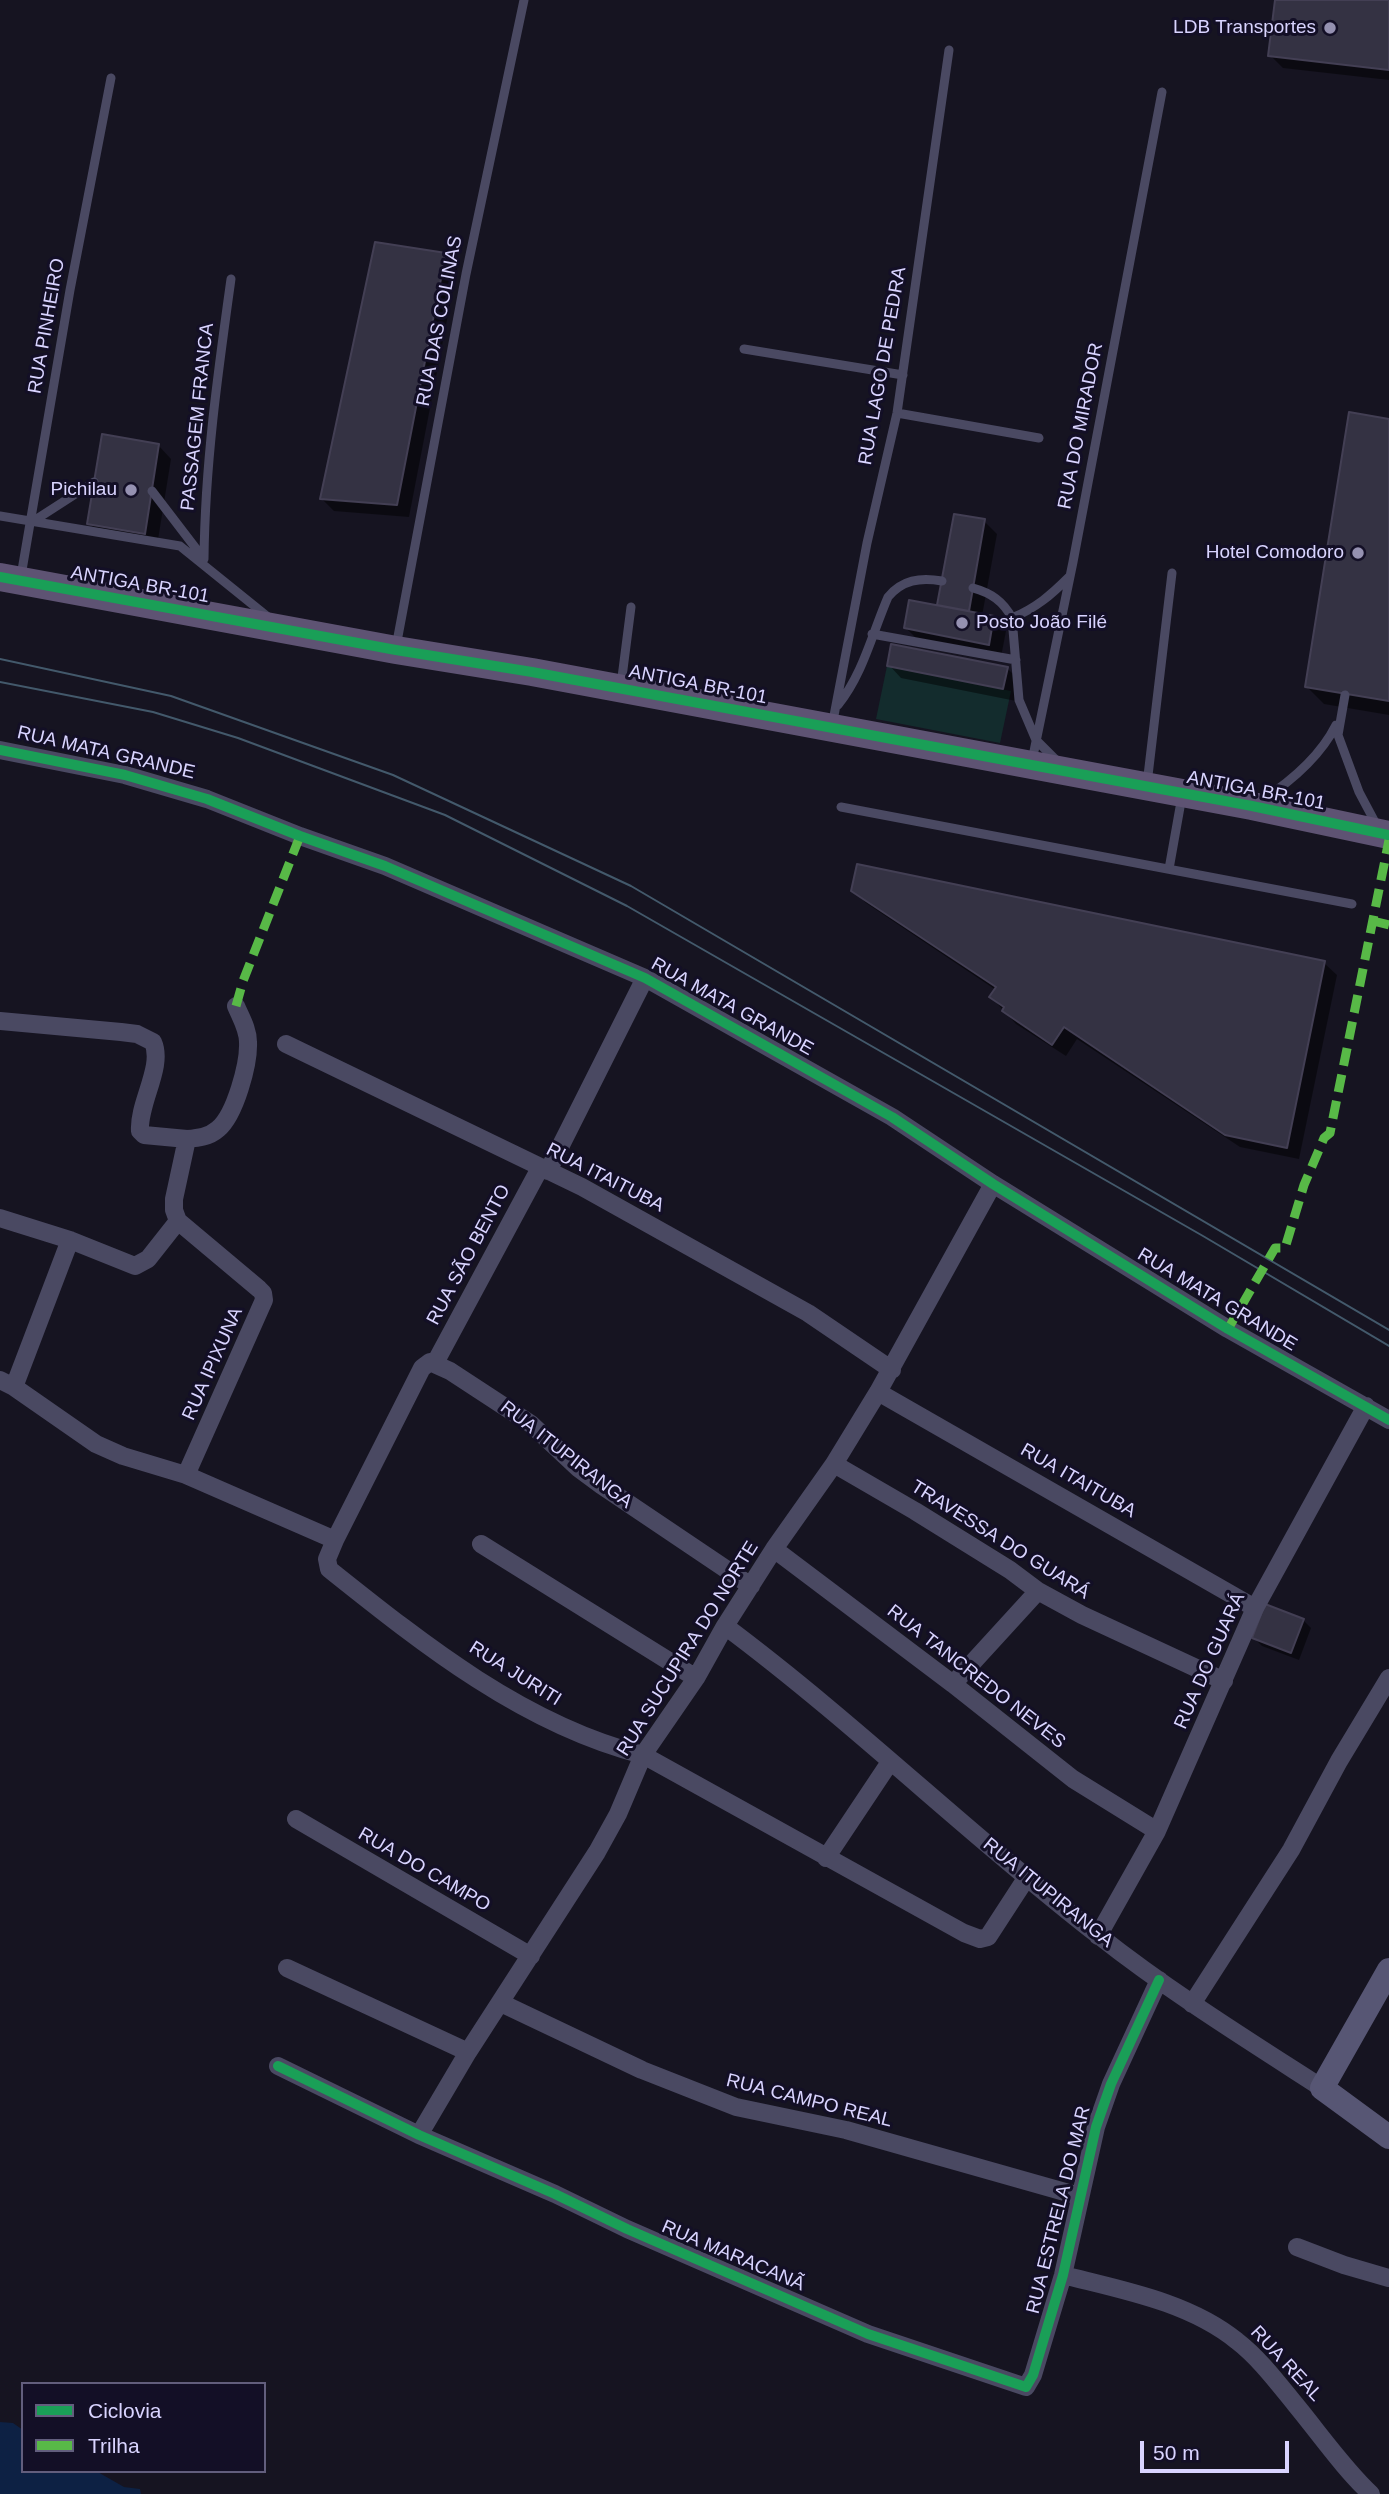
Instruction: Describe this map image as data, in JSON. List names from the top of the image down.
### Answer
{
  "streets": {
    "main road": ["ANTIGA BR-101"],
    "street": [
      "RUA MATA GRANDE",
      "RUA ITAITUBA",
      "RUA SÃO BENTO",
      "RUA IPIXUNA",
      "RUA ITUPIRANGA",
      "TRAVESSA DO GUARÁ",
      "RUA SUCUPIRA DO NORTE",
      "RUA DO GUARÁ",
      "RUA JURITI",
      "RUA TANCREDO NEVES",
      "RUA DO CAMPO",
      "RUA CAMPO REAL",
      "RUA ESTRELA DO MAR",
      "RUA MARACANÃ",
      "RUA REAL"
    ],
    "lane": [
      "RUA DAS COLINAS",
      "RUA PINHEIRO",
      "RUA LAGO DE PEDRA",
      "PASSAGEM FRANCA",
      "RUA DO MIRADOR"
    ]
  },
  "crossings": [
    ["RUA DAS COLINAS", "ANTIGA BR-101"],
    ["RUA PINHEIRO", "ANTIGA BR-101"],
    ["RUA LAGO DE PEDRA", "ANTIGA BR-101"],
    ["RUA DO MIRADOR", "ANTIGA BR-101"],
    ["RUA MATA GRANDE", "RUA SÃO BENTO"],
    ["RUA MATA GRANDE", "RUA SUCUPIRA DO NORTE"],
    ["RUA MATA GRANDE", "RUA DO GUARÁ"],
    ["RUA ITAITUBA", "RUA SÃO BENTO"],
    ["RUA ITAITUBA", "RUA SUCUPIRA DO NORTE"],
    ["RUA ITAITUBA", "RUA DO GUARÁ"],
    ["RUA SÃO BENTO", "RUA ITUPIRANGA"],
    ["RUA SÃO BENTO", "RUA JURITI"],
    ["RUA ITUPIRANGA", "RUA SUCUPIRA DO NORTE"],
    ["RUA ITUPIRANGA", "RUA DO GUARÁ"],
    ["RUA ITUPIRANGA", "RUA JURITI"],
    ["RUA ITUPIRANGA", "RUA ESTRELA DO MAR"],
    ["TRAVESSA DO GUARÁ", "RUA SUCUPIRA DO NORTE"],
    ["TRAVESSA DO GUARÁ", "RUA DO GUARÁ"],
    ["RUA SUCUPIRA DO NORTE", "RUA JURITI"],
    ["RUA SUCUPIRA DO NORTE", "RUA TANCREDO NEVES"],
    ["RUA SUCUPIRA DO NORTE", "RUA DO CAMPO"],
    ["RUA SUCUPIRA DO NORTE", "RUA CAMPO REAL"],
    ["RUA SUCUPIRA DO NORTE", "RUA MARACANÃ"],
    ["RUA DO GUARÁ", "RUA TANCREDO NEVES"],
    ["RUA CAMPO REAL", "RUA ESTRELA DO MAR"],
    ["RUA ESTRELA DO MAR", "RUA MARACANÃ"],
    ["RUA ESTRELA DO MAR", "RUA REAL"]
  ],
  "places": [
    "LDB Transportes",
    "Pichilau",
    "Hotel Comodoro",
    "Posto João Filé"
  ],
  "legend": ["Ciclovia", "Trilha"],
  "scale_bar": "50 m"
}
